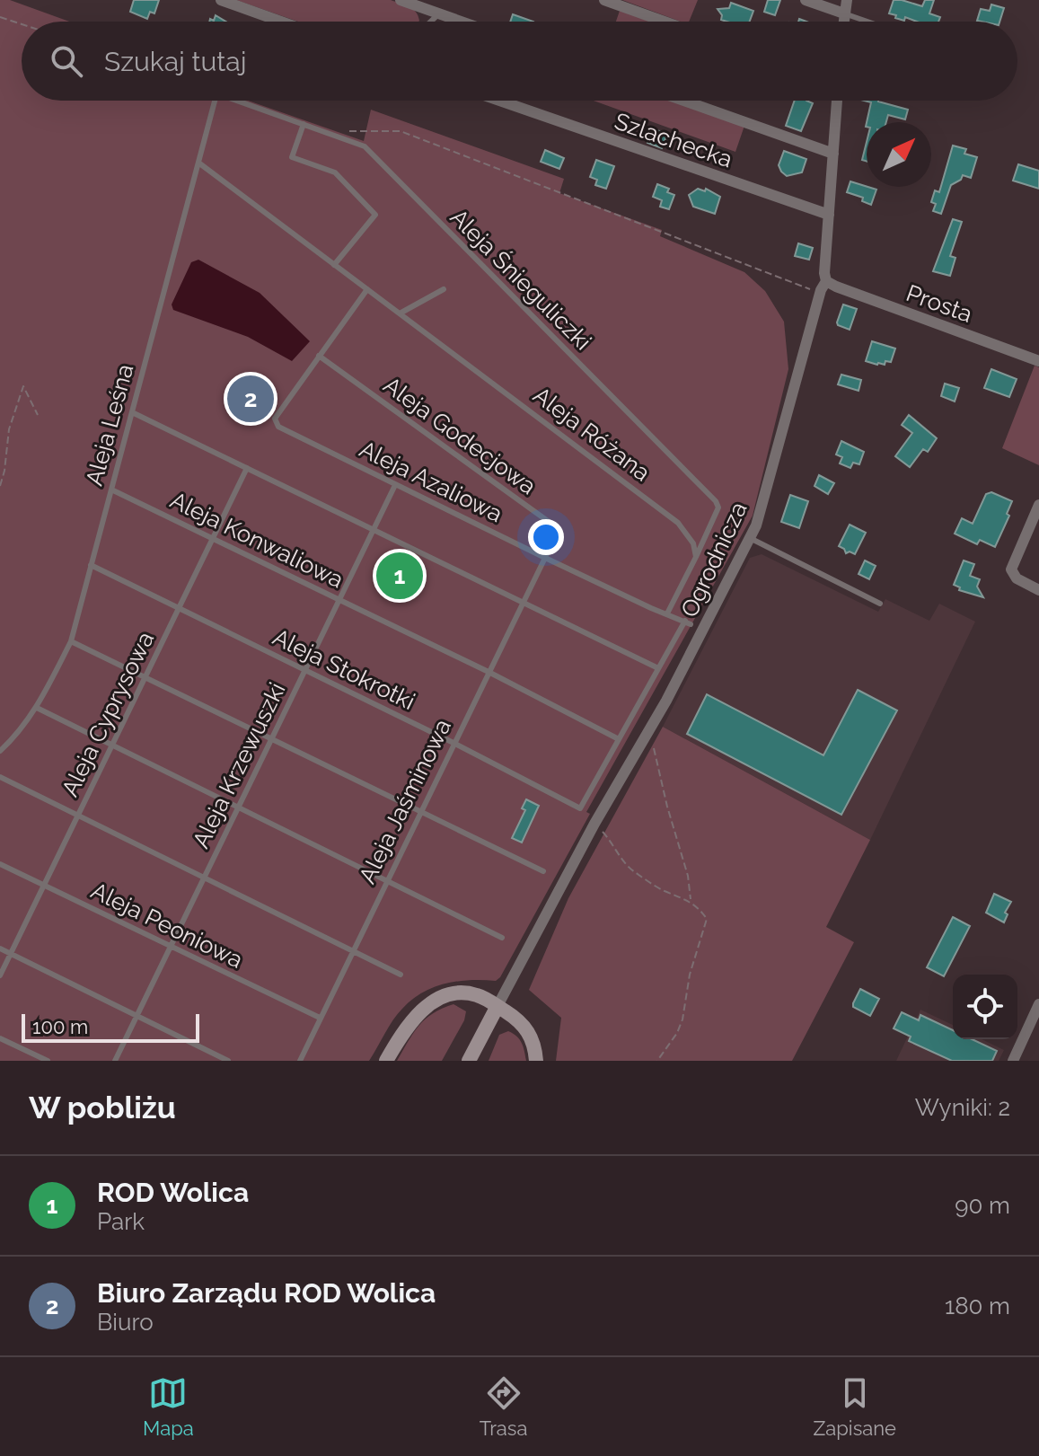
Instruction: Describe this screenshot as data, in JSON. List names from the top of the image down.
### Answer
{
  "streets": {
    "street": ["Szlachecka", "Prosta", "Ogrodnicza"],
    "lane": [
      "Aleja Śnieguliczki",
      "Aleja Leśna",
      "Aleja Różana",
      "Aleja Godecjowa",
      "Aleja Azaliowa",
      "Aleja Konwaliowa",
      "Aleja Stokrotki",
      "Aleja Cyprysowa",
      "Aleja Krzewuszki",
      "Aleja Jaśminowa",
      "Aleja Peoniowa"
    ]
  },
  "crossings": [
    ["Szlachecka", "Ogrodnicza"],
    ["Aleja Śnieguliczki", "Aleja Różana"],
    ["Prosta", "Ogrodnicza"],
    ["Aleja Leśna", "Aleja Różana"],
    ["Aleja Leśna", "Aleja Konwaliowa"],
    ["Aleja Leśna", "Aleja Stokrotki"],
    ["Aleja Godecjowa", "Aleja Azaliowa"],
    ["Aleja Godecjowa", "Aleja Jaśminowa"],
    ["Aleja Azaliowa", "Aleja Krzewuszki"],
    ["Aleja Azaliowa", "Aleja Jaśminowa"],
    ["Aleja Konwaliowa", "Aleja Stokrotki"],
    ["Aleja Konwaliowa", "Aleja Cyprysowa"],
    ["Aleja Konwaliowa", "Aleja Krzewuszki"],
    ["Aleja Konwaliowa", "Aleja Jaśminowa"],
    ["Aleja Stokrotki", "Aleja Cyprysowa"],
    ["Aleja Stokrotki", "Aleja Krzewuszki"],
    ["Aleja Stokrotki", "Aleja Jaśminowa"],
    ["Aleja Cyprysowa", "Aleja Peoniowa"],
    ["Aleja Krzewuszki", "Aleja Peoniowa"],
    ["Aleja Jaśminowa", "Aleja Peoniowa"]
  ],
  "scale_bar": "100 m",
  "north": "top right",
  "page": {
    "search": "Szukaj tutaj",
    "pins": ["2", "1"],
    "scale": "100 m",
    "heading": ["W pobliżu", "Wyniki: 2"],
    "list": [
      {
        "mark": "1",
        "name": "ROD Wolica",
        "note": "Park",
        "value": "90 m"
      },
      {
        "mark": "2",
        "name": "Biuro Zarządu ROD Wolica",
        "note": "Biuro",
        "value": "180 m"
      }
    ],
    "nav": ["Mapa", "Trasa", "Zapisane"]
  }
}
